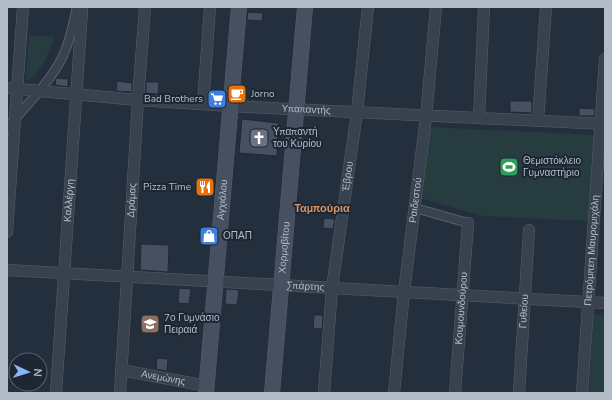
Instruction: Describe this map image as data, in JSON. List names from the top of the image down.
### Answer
{
  "streets": {
    "main road": ["Αγχιάλου", "Χορμοβίτου"],
    "street": [
      "Υπαπαντής",
      "Έβρου",
      "Καλλέργη",
      "Δράμας",
      "Ραιδεστού",
      "Πετρόμπεη Μαυρομιχάλη",
      "Σπάρτης",
      "Κουμουνδούρου",
      "Γυθείου",
      "Ανεμώνης"
    ]
  },
  "crossings": [
    ["Υπαπαντής", "Έβρου"],
    ["Υπαπαντής", "Καλλέργη"],
    ["Υπαπαντής", "Δράμας"],
    ["Υπαπαντής", "Αγχιάλου"],
    ["Υπαπαντής", "Ραιδεστού"],
    ["Υπαπαντής", "Χορμοβίτου"],
    ["Υπαπαντής", "Πετρόμπεη Μαυρομιχάλη"],
    ["Έβρου", "Σπάρτης"],
    ["Καλλέργη", "Σπάρτης"],
    ["Δράμας", "Σπάρτης"],
    ["Δράμας", "Ανεμώνης"],
    ["Αγχιάλου", "Σπάρτης"],
    ["Αγχιάλου", "Ανεμώνης"],
    ["Ραιδεστού", "Σπάρτης"],
    ["Χορμοβίτου", "Σπάρτης"],
    ["Πετρόμπεη Μαυρομιχάλη", "Σπάρτης"],
    ["Σπάρτης", "Κουμουνδούρου"],
    ["Σπάρτης", "Γυθείου"]
  ],
  "districts": ["Ταμπούρια"],
  "places": {
    "cafe": ["Jorno"],
    "supermarket": ["Bad Brothers"],
    "church": ["Υπαπαντή του Κυρίου"],
    "sports": ["Θεμιστόκλειο Γυμναστήριο"],
    "restaurant": ["Pizza Time"],
    "shop": ["ΟΠΑΠ"],
    "school or university": ["7ο Γυμνάσιο Πειραιά"]
  },
  "north": "right"
}
